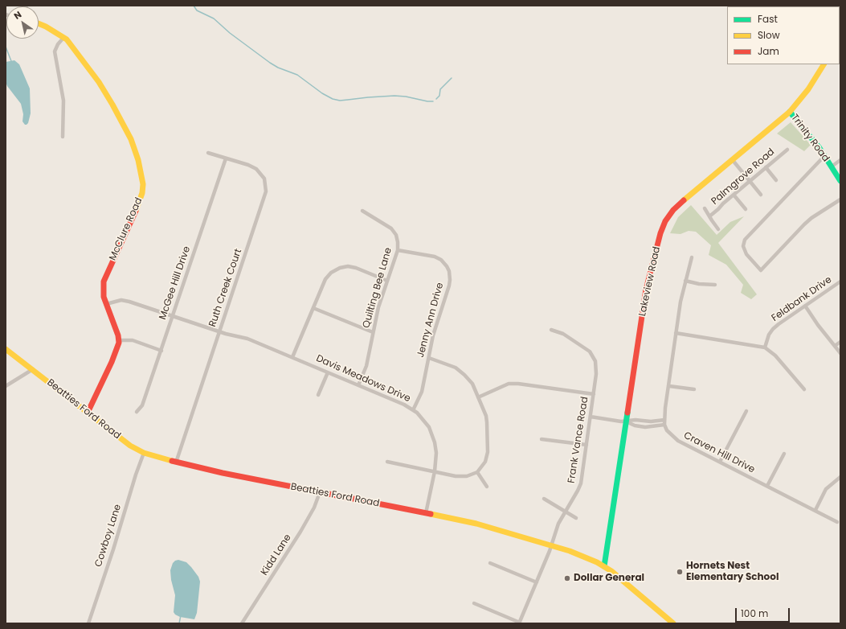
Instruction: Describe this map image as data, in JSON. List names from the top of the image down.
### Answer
{
  "streets": {
    "main road": [
      "Trinity Road",
      "McClure Road",
      "Lakeview Road",
      "Beatties Ford Road"
    ],
    "street": [
      "Palmgrove Road",
      "McGee Hill Drive",
      "Ruth Creek Court",
      "Quilting Bee Lane",
      "Feldbank Drive",
      "Jenny Ann Drive",
      "Davis Meadows Drive",
      "Frank Vance Road",
      "Craven Hill Drive",
      "Cowboy Lane",
      "Kidd Lane"
    ]
  },
  "crossings": [
    ["Trinity Road", "Lakeview Road"],
    ["McClure Road", "Davis Meadows Drive"],
    ["Lakeview Road", "Beatties Ford Road"],
    ["McGee Hill Drive", "Ruth Creek Court"],
    ["McGee Hill Drive", "Davis Meadows Drive"],
    ["Ruth Creek Court", "Davis Meadows Drive"],
    ["Ruth Creek Court", "Beatties Ford Road"],
    ["Quilting Bee Lane", "Jenny Ann Drive"],
    ["Quilting Bee Lane", "Davis Meadows Drive"],
    ["Jenny Ann Drive", "Davis Meadows Drive"],
    ["Davis Meadows Drive", "Beatties Ford Road"],
    ["Beatties Ford Road", "Frank Vance Road"],
    ["Beatties Ford Road", "Cowboy Lane"],
    ["Beatties Ford Road", "Kidd Lane"]
  ],
  "places": ["Hornets Nest Elementary School", "Dollar General"],
  "legend": ["Fast", "Slow", "Jam"],
  "scale_bar": "100 m",
  "north": "top left"
}
